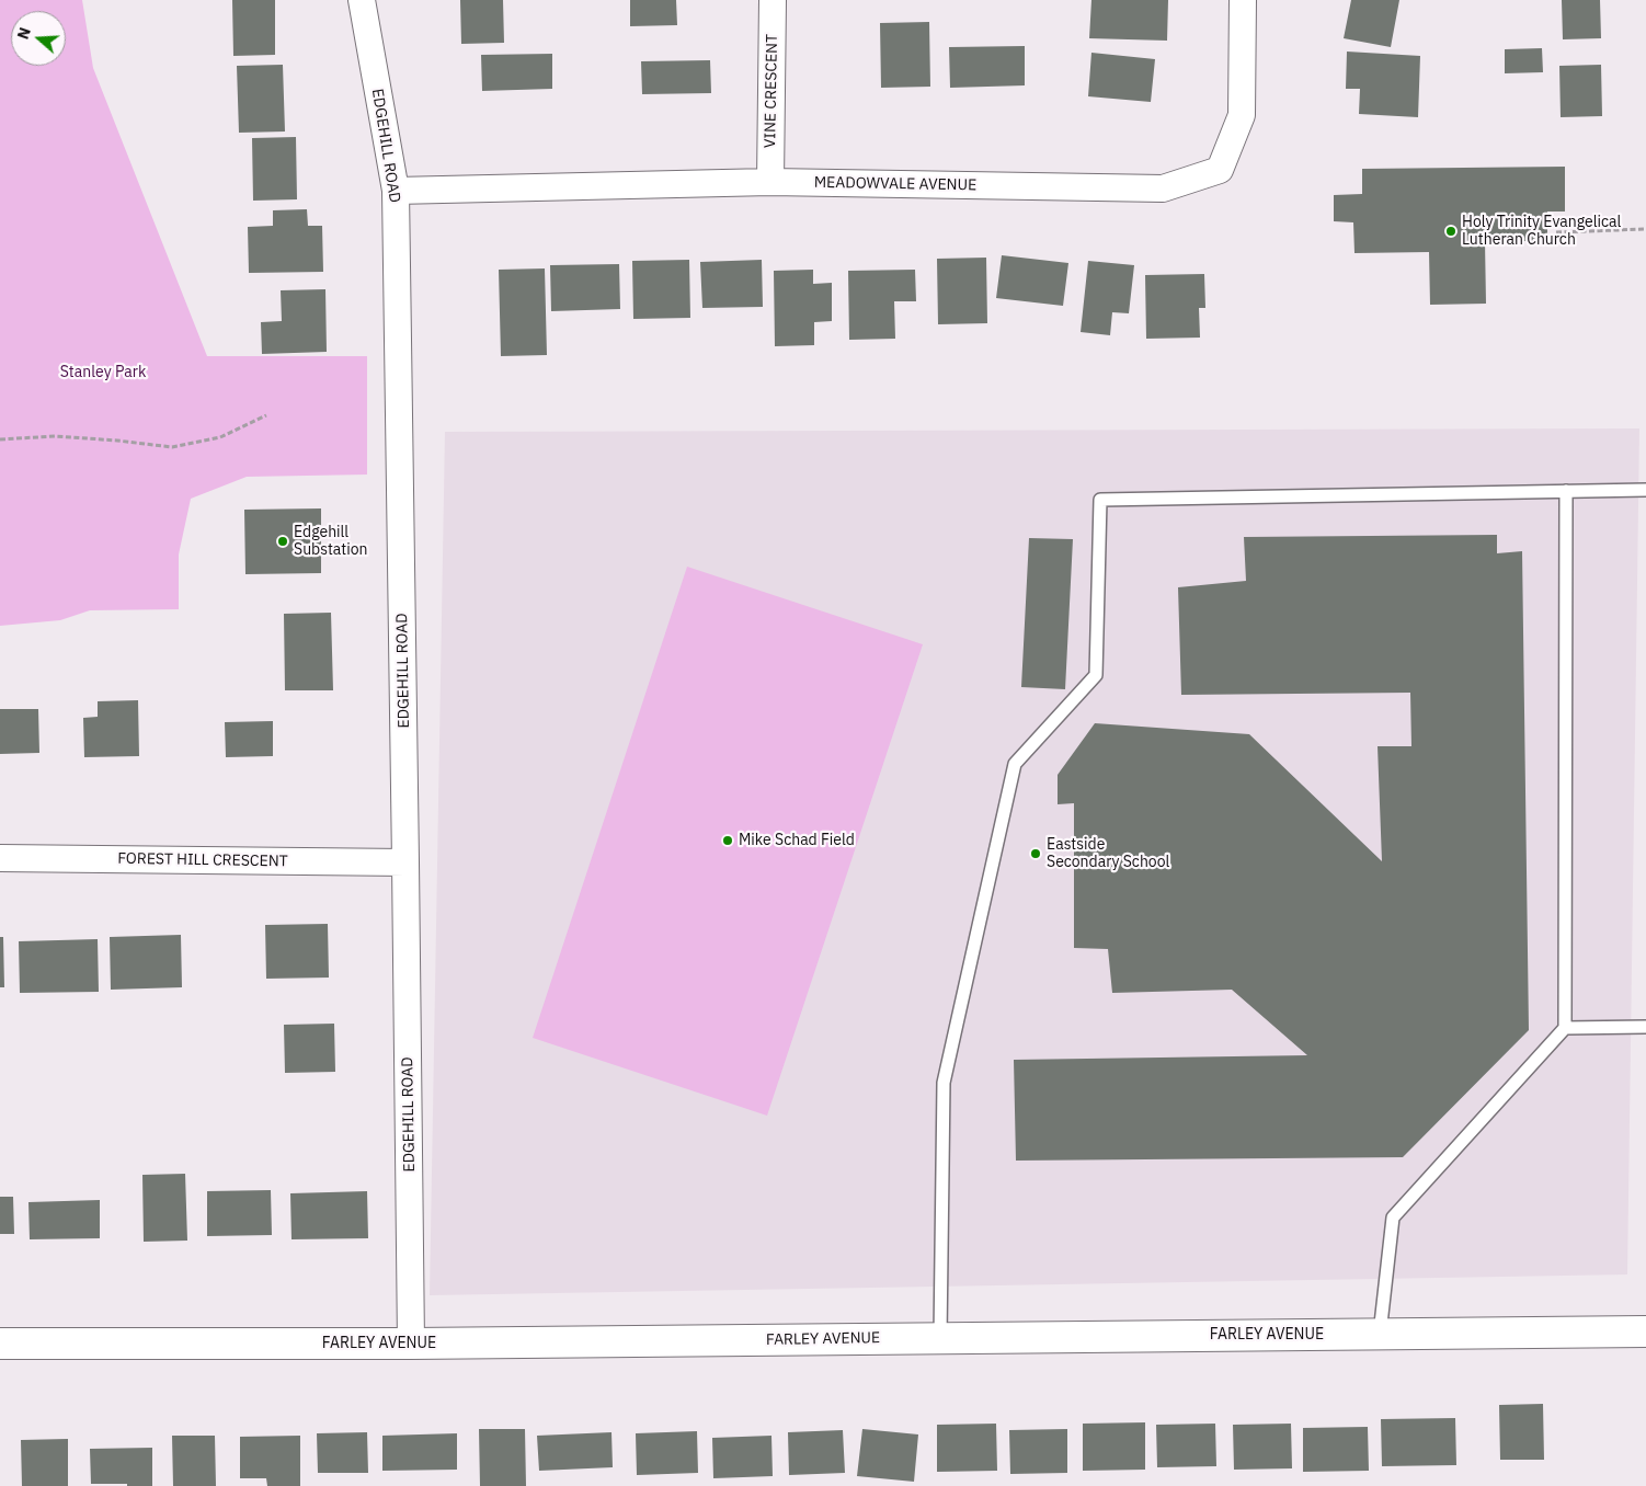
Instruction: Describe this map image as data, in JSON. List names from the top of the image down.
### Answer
{
  "streets": {
    "street": [
      "VINE CRESCENT",
      "EDGEHILL ROAD",
      "MEADOWVALE AVENUE",
      "FOREST HILL CRESCENT",
      "FARLEY AVENUE"
    ]
  },
  "crossings": [
    ["VINE CRESCENT", "MEADOWVALE AVENUE"],
    ["EDGEHILL ROAD", "MEADOWVALE AVENUE"],
    ["EDGEHILL ROAD", "FOREST HILL CRESCENT"],
    ["EDGEHILL ROAD", "FARLEY AVENUE"]
  ],
  "parks": ["Stanley Park"],
  "places": [
    "Holy Trinity Evangelical Lutheran Church",
    "Edgehill Substation",
    "Mike Schad Field",
    "Eastside Secondary School"
  ],
  "north": "left"
}
